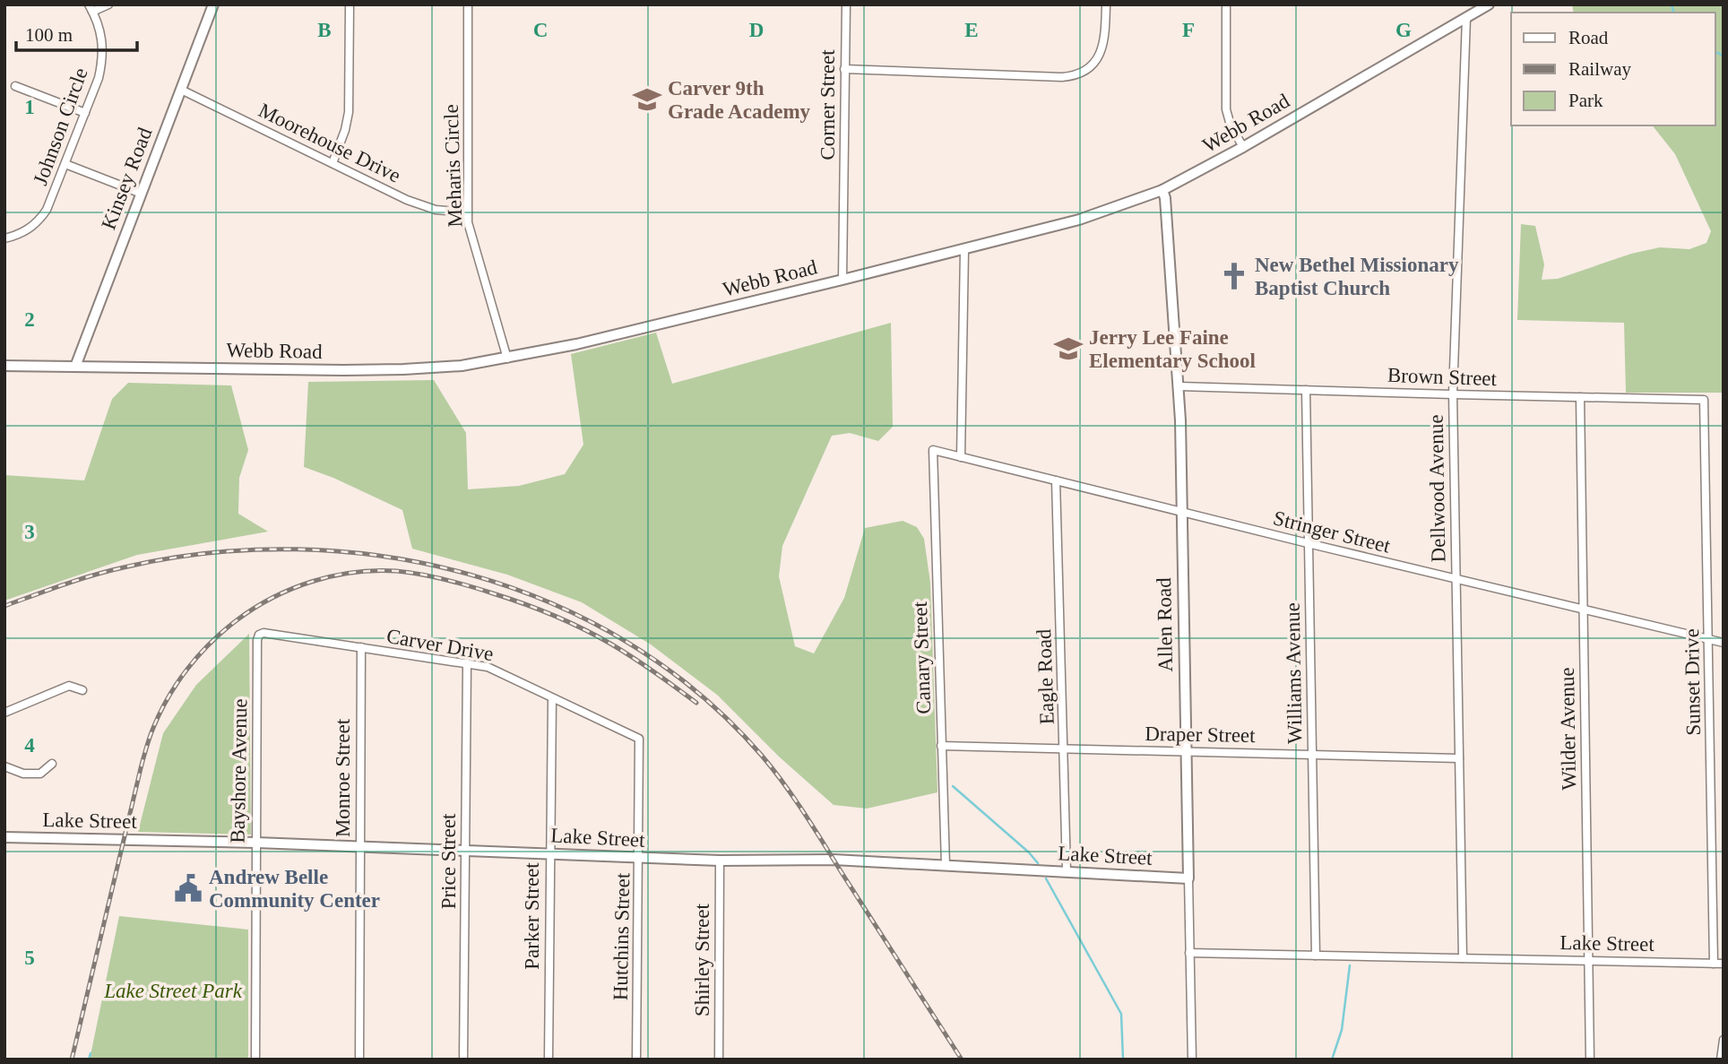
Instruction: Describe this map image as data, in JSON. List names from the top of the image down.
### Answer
{
  "streets": {
    "street": [
      "Corner Street",
      "Webb Road",
      "Johnson Circle",
      "Moorehouse Drive",
      "Meharis Circle",
      "Kinsey Road",
      "Brown Street",
      "Dellwood Avenue",
      "Stringer Street",
      "Allen Road",
      "Carver Drive",
      "Canary Street",
      "Williams Avenue",
      "Eagle Road",
      "Sunset Drive",
      "Wilder Avenue",
      "Draper Street",
      "Bayshore Avenue",
      "Monroe Street",
      "Lake Street",
      "Price Street",
      "Parker Street",
      "Hutchins Street",
      "Shirley Street"
    ]
  },
  "crossings": [
    ["Corner Street", "Webb Road"],
    ["Webb Road", "Meharis Circle"],
    ["Webb Road", "Kinsey Road"],
    ["Webb Road", "Dellwood Avenue"],
    ["Webb Road", "Allen Road"],
    ["Moorehouse Drive", "Meharis Circle"],
    ["Moorehouse Drive", "Kinsey Road"],
    ["Brown Street", "Dellwood Avenue"],
    ["Brown Street", "Allen Road"],
    ["Brown Street", "Williams Avenue"],
    ["Brown Street", "Sunset Drive"],
    ["Brown Street", "Wilder Avenue"],
    ["Dellwood Avenue", "Stringer Street"],
    ["Dellwood Avenue", "Draper Street"],
    ["Dellwood Avenue", "Lake Street"],
    ["Stringer Street", "Allen Road"],
    ["Stringer Street", "Canary Street"],
    ["Stringer Street", "Williams Avenue"],
    ["Stringer Street", "Eagle Road"],
    ["Stringer Street", "Sunset Drive"],
    ["Stringer Street", "Wilder Avenue"],
    ["Allen Road", "Draper Street"],
    ["Allen Road", "Lake Street"],
    ["Carver Drive", "Bayshore Avenue"],
    ["Carver Drive", "Monroe Street"],
    ["Carver Drive", "Price Street"],
    ["Carver Drive", "Parker Street"],
    ["Carver Drive", "Hutchins Street"],
    ["Canary Street", "Draper Street"],
    ["Canary Street", "Lake Street"],
    ["Williams Avenue", "Draper Street"],
    ["Williams Avenue", "Lake Street"],
    ["Eagle Road", "Draper Street"],
    ["Eagle Road", "Lake Street"],
    ["Sunset Drive", "Lake Street"],
    ["Wilder Avenue", "Lake Street"],
    ["Bayshore Avenue", "Lake Street"],
    ["Monroe Street", "Lake Street"],
    ["Lake Street", "Price Street"],
    ["Lake Street", "Parker Street"],
    ["Lake Street", "Hutchins Street"],
    ["Lake Street", "Shirley Street"]
  ],
  "parks": ["Lake Street Park"],
  "places": {
    "school or university": ["Carver 9th Grade Academy", "Jerry Lee Faine Elementary School"],
    "church": ["New Bethel Missionary Baptist Church"],
    "public building": ["Andrew Belle Community Center"]
  },
  "legend": ["Road", "Railway", "Park"],
  "scale_bar": "100 m",
  "grid": {
    "columns": [
      "B",
      "C",
      "D",
      "E",
      "F",
      "G"
    ],
    "rows": [
      "1",
      "2",
      "3",
      "4",
      "5"
    ]
  }
}
